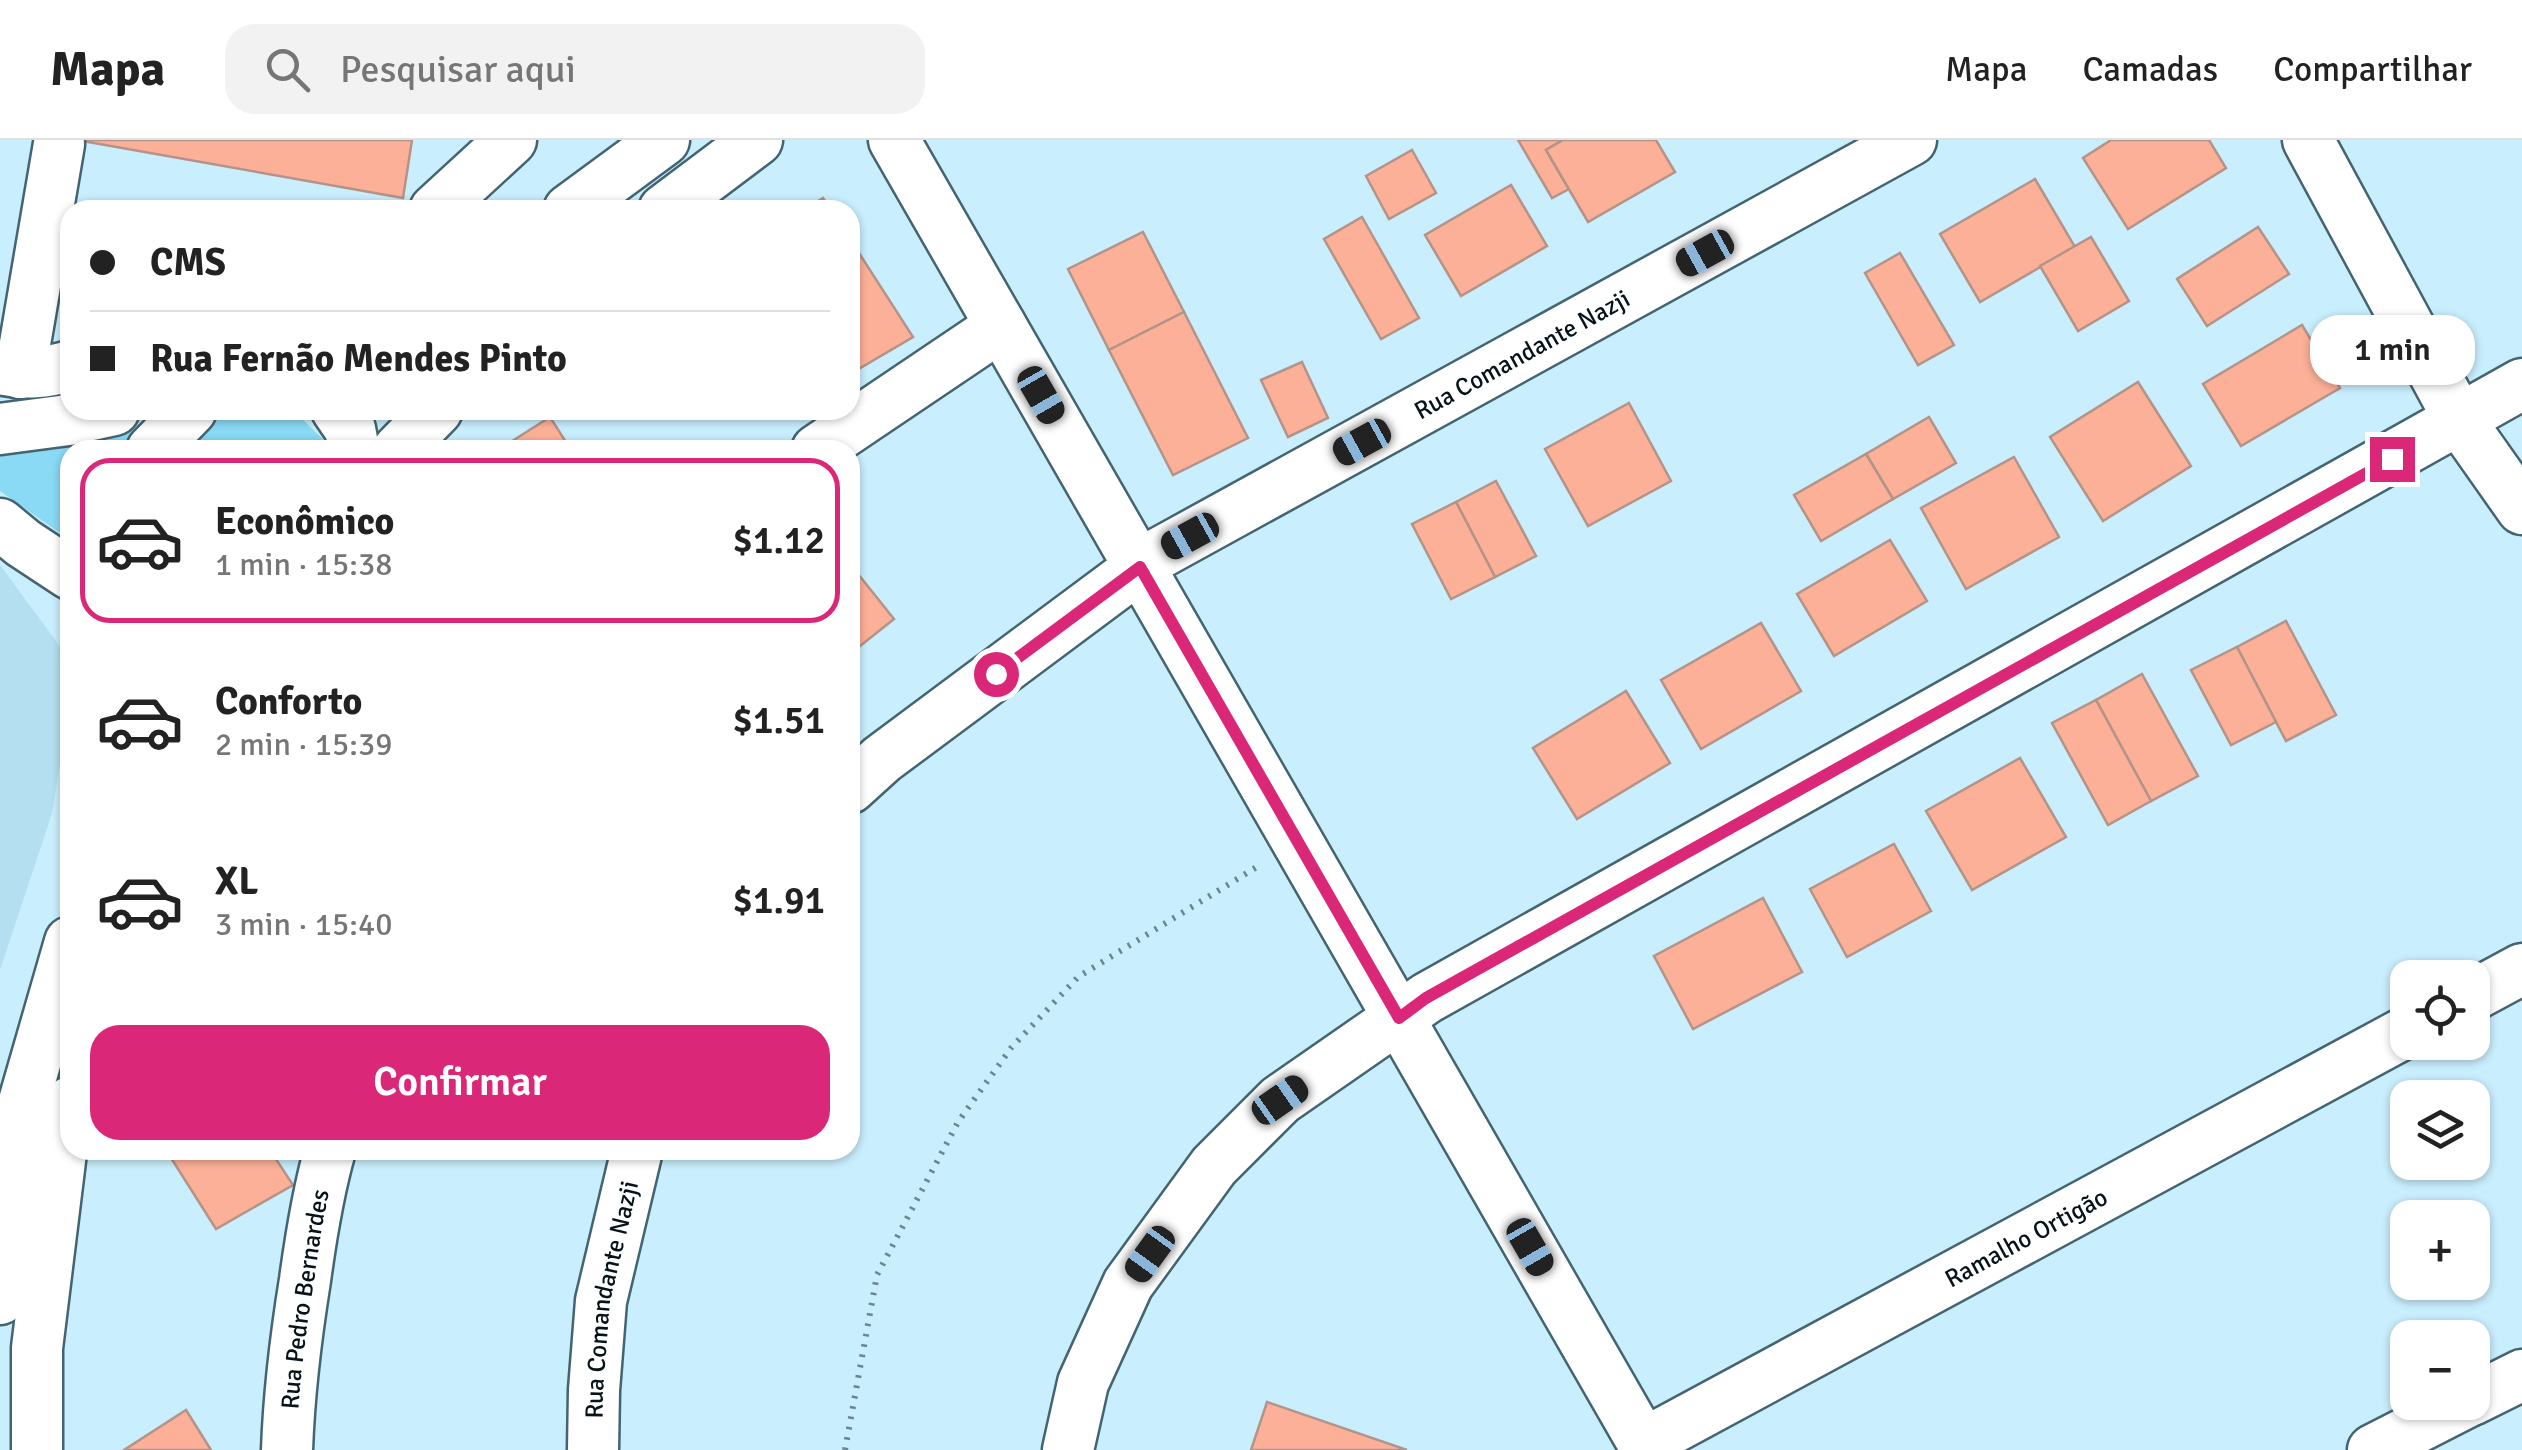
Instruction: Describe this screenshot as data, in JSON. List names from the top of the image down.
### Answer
{
  "streets": {
    "street": ["Rua Comandante Nazji", "Ramalho Ortigão", "Rua Pedro Bernardes"]
  },
  "page": {
    "header": "Mapa",
    "search": "Pesquisar aqui",
    "nav": ["Mapa", "Camadas", "Compartilhar"],
    "banner": ["CMS", "Rua Fernão Mendes Pinto"],
    "bubble": "1 min",
    "list": [
      {
        "name": "Econômico",
        "note": "1 min · 15:38",
        "value": "$1.12"
      },
      {
        "name": "Conforto",
        "note": "2 min · 15:39",
        "value": "$1.51"
      },
      {
        "name": "XL",
        "note": "3 min · 15:40",
        "value": "$1.91"
      }
    ],
    "map_buttons": ["+", "−"],
    "buttons": "Confirmar"
  }
}
